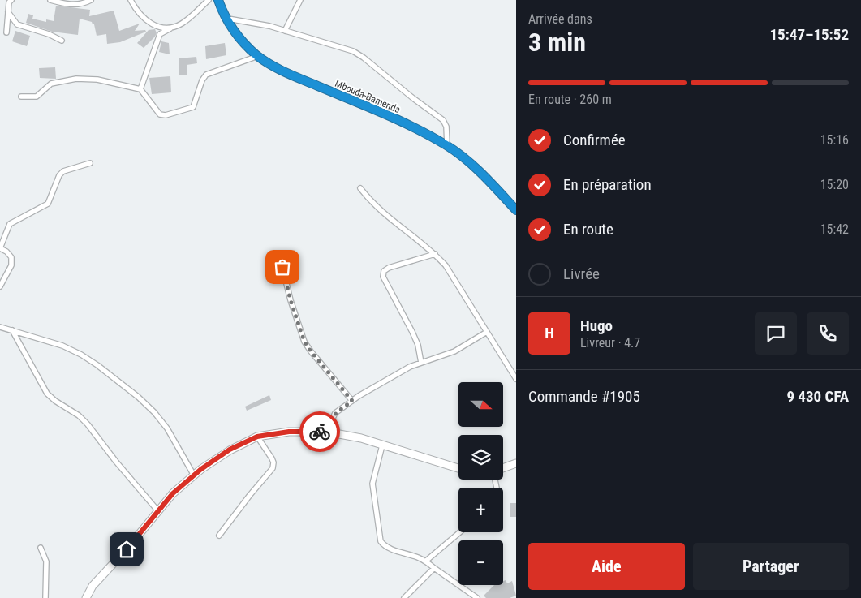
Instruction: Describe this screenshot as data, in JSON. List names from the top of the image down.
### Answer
{
  "streets": {
    "highway": ["Mbouda-Bamenda"]
  },
  "north": "right",
  "page": {
    "heading": ["3 min", "Arrivée dans", "15:47–15:52"],
    "panel": [
      "Hugo",
      "Livreur · 4.7",
      "Commande #1905",
      "9 430 CFA"
    ],
    "bar": "En route · 260 m",
    "list": [
      ["Confirmée", "15:16"],
      ["En préparation", "15:20"],
      ["En route", "15:42"],
      "Livrée"
    ],
    "round": "H",
    "map_buttons": ["+", "−"],
    "buttons": ["Aide", "Partager"]
  }
}
